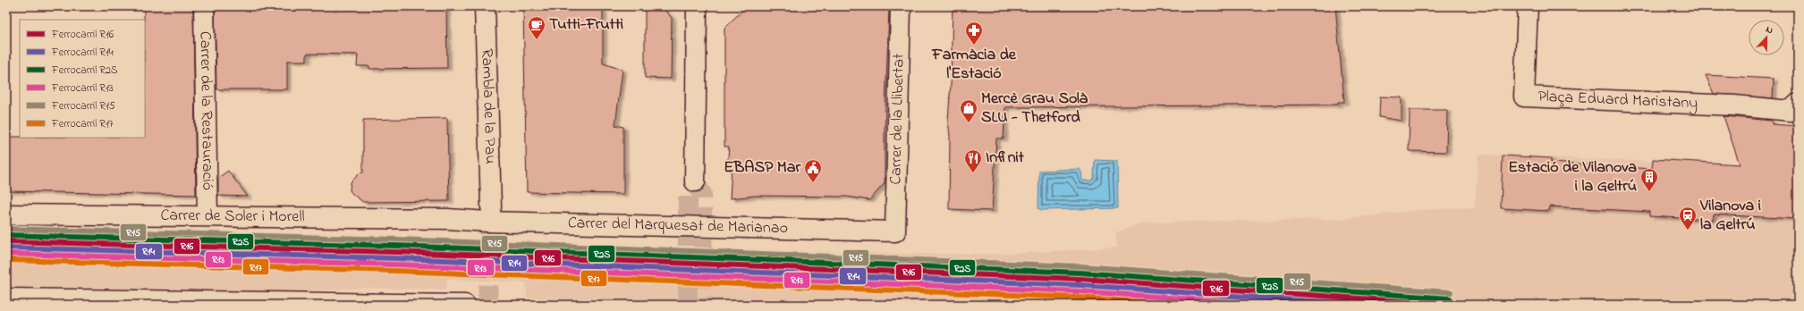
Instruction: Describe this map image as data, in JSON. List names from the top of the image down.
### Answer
{
  "streets": {
    "street": [
      "Plaça Eduard Maristany",
      "Rambla de la Pau",
      "Carrer de la Restauració",
      "Carrer de la Llibertat",
      "Carrer de Soler i Morell",
      "Carrer del Marquesat de Marianao"
    ]
  },
  "crossings": [
    ["Carrer de la Restauració", "Carrer de Soler i Morell"],
    ["Carrer de la Llibertat", "Carrer del Marquesat de Marianao"],
    ["Carrer de Soler i Morell", "Carrer del Marquesat de Marianao"]
  ],
  "places": {
    "cafe": ["Tutti-Frutti"],
    "pharmacy": ["Farmàcia de l'Estació"],
    "shop": ["Mercè Grau Solà SLU - Thetford"],
    "restaurant": ["Infinit"],
    "public building": ["EBASP Mar"],
    "building": ["Estació de Vilanova i la Geltrú"],
    "station": ["Vilanova i la Geltrú"]
  },
  "lines": [
    "rail line R15",
    "rail line R2S",
    "rail line R16",
    "rail line R14",
    "rail line R13",
    "rail line R17"
  ],
  "legend": [
    "Ferrocarril R16",
    "Ferrocarril R14",
    "Ferrocarril R2S",
    "Ferrocarril R13",
    "Ferrocarril R15",
    "Ferrocarril R17"
  ],
  "north": "top"
}
